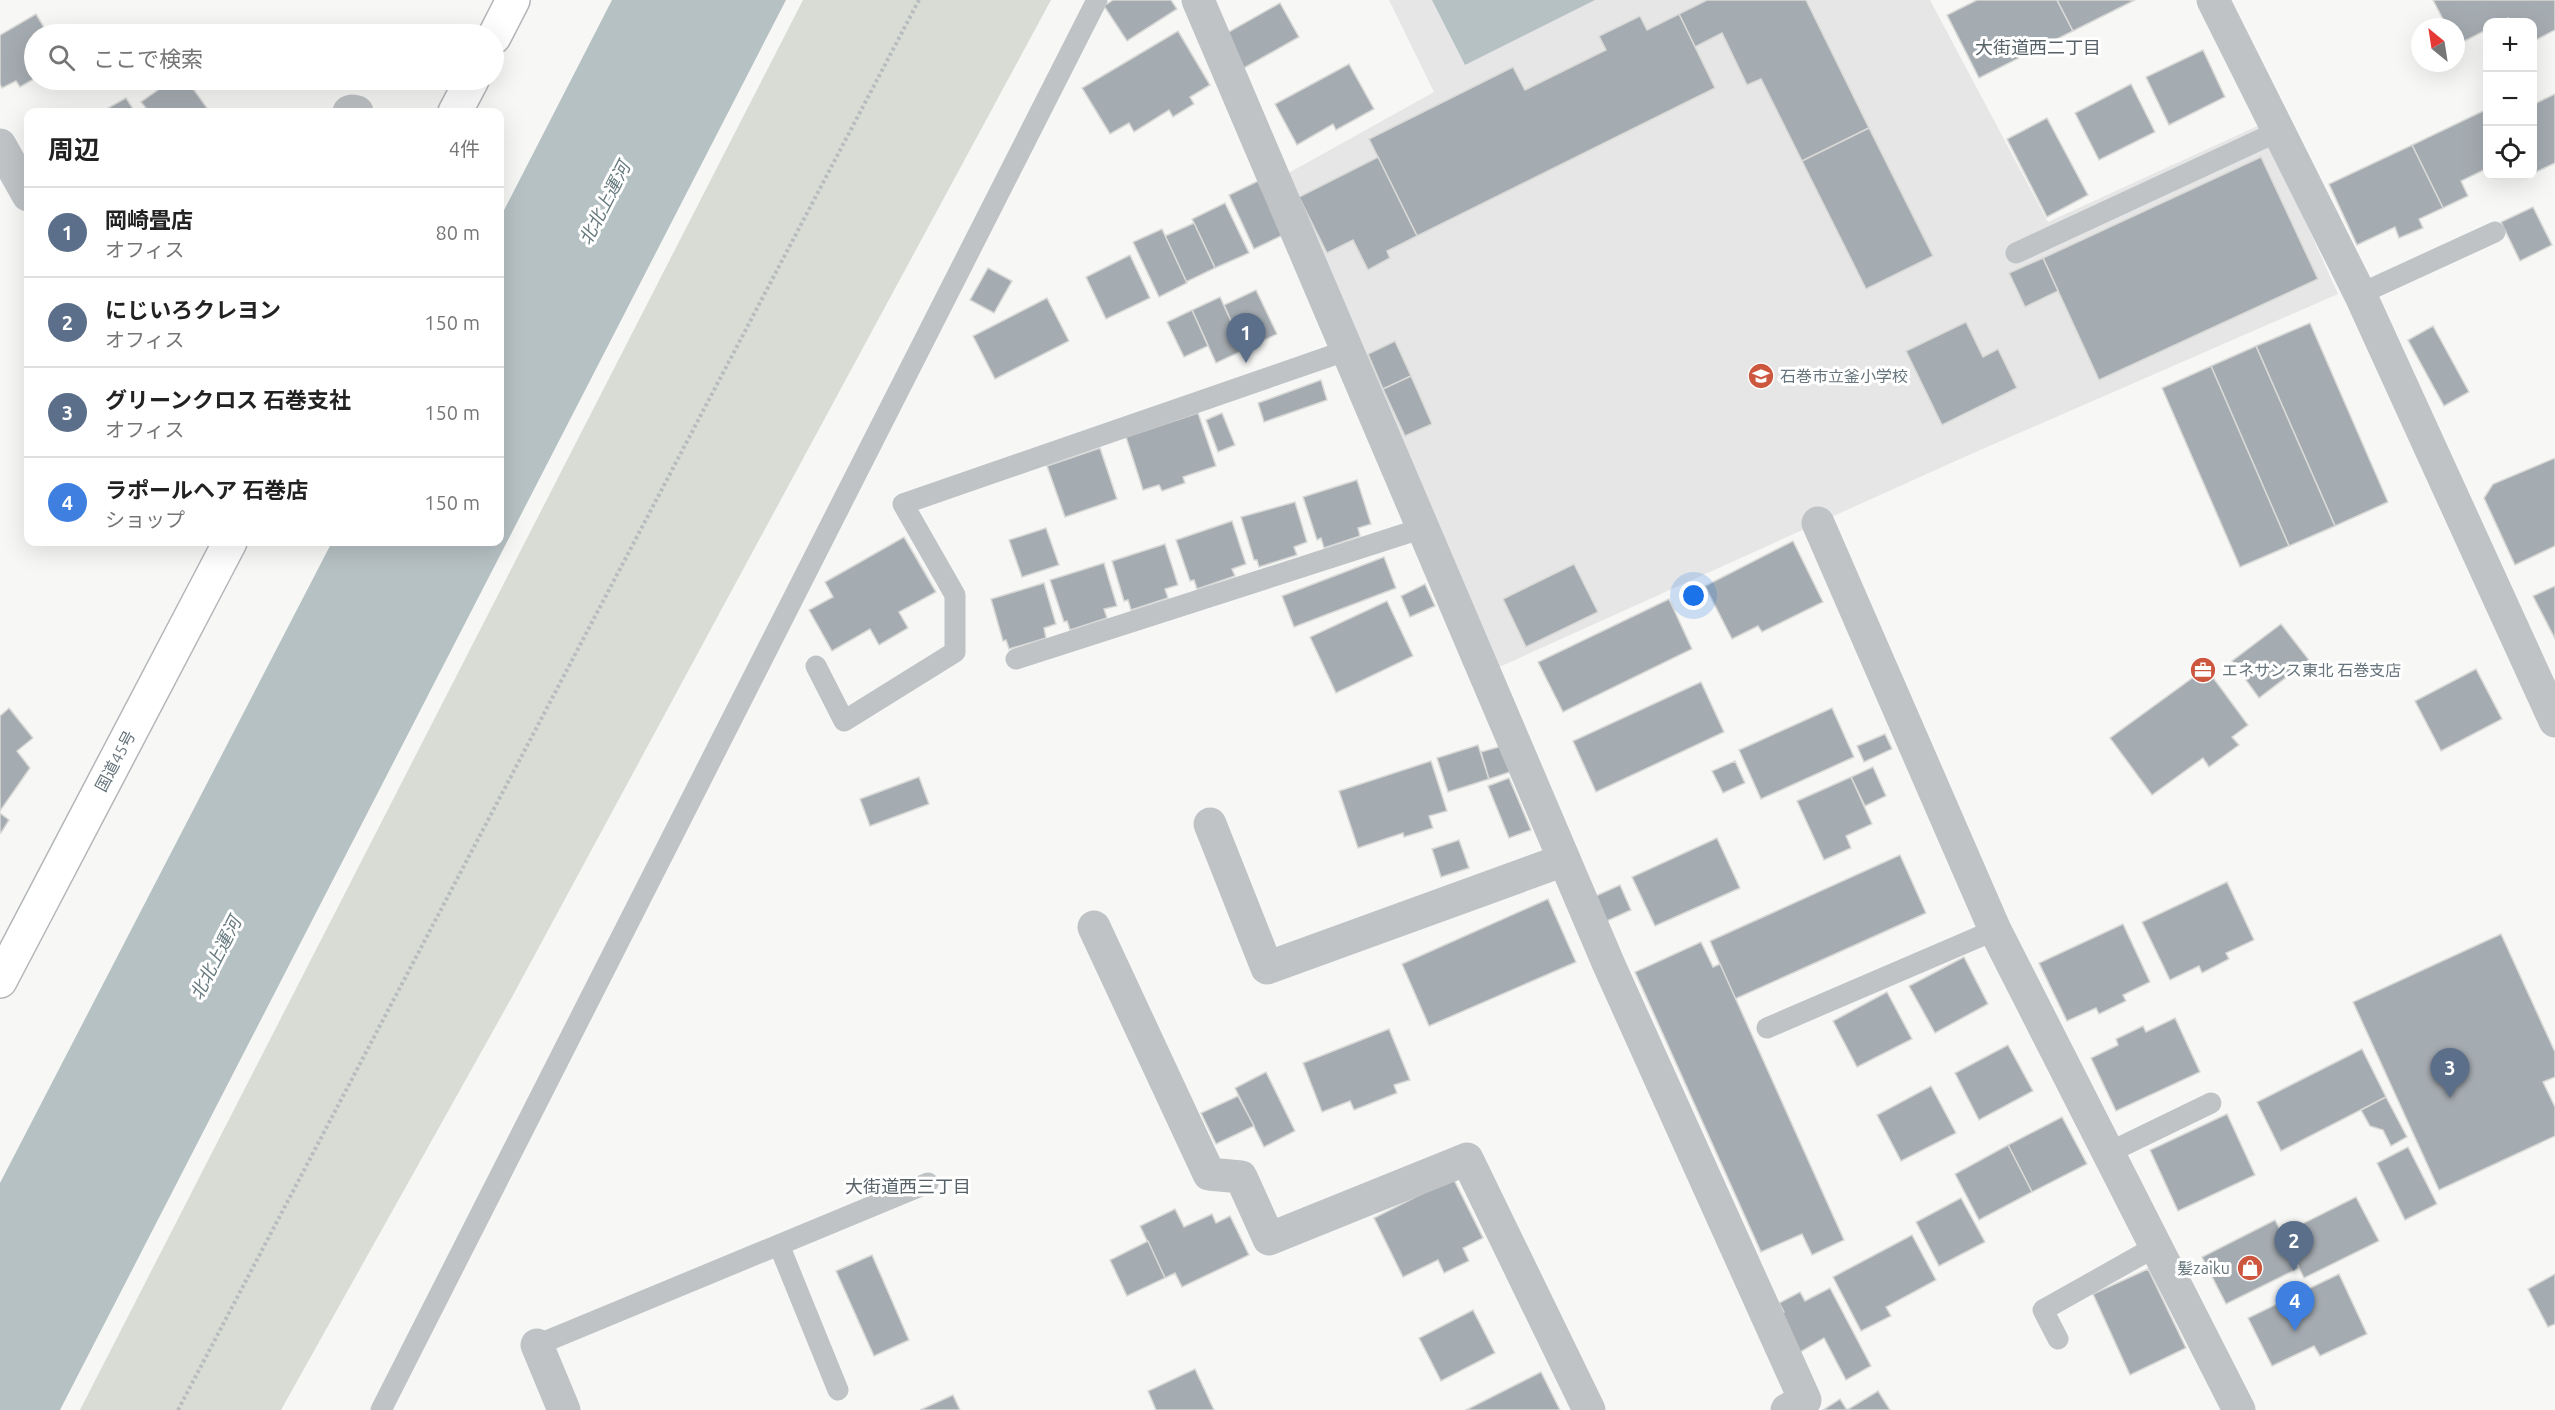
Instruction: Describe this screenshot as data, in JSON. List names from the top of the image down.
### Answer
{
  "streets": {
    "highway": ["国道45号"]
  },
  "districts": ["大街道西二丁目", "大街道西三丁目"],
  "water": ["北北上運河"],
  "places": {
    "school or university": ["石巻市立釜小学校"],
    "office": ["エネサンス東北 石巻支店"],
    "shop": ["髪zaiku"]
  },
  "north": "top left",
  "page": {
    "map_buttons": ["+", "−"],
    "search": "ここで検索",
    "heading": ["周辺", "4件"],
    "list": [
      {
        "mark": "1",
        "name": "岡崎畳店",
        "note": "オフィス",
        "value": "80 m"
      },
      {
        "mark": "2",
        "name": "にじいろクレヨン",
        "note": "オフィス",
        "value": "150 m"
      },
      {
        "mark": "3",
        "name": "グリーンクロス 石巻支社",
        "note": "オフィス",
        "value": "150 m"
      },
      {
        "mark": "4",
        "name": "ラポールヘア 石巻店",
        "note": "ショップ",
        "value": "150 m"
      }
    ],
    "pins": [
      "1",
      "3",
      "2",
      "4"
    ]
  }
}
